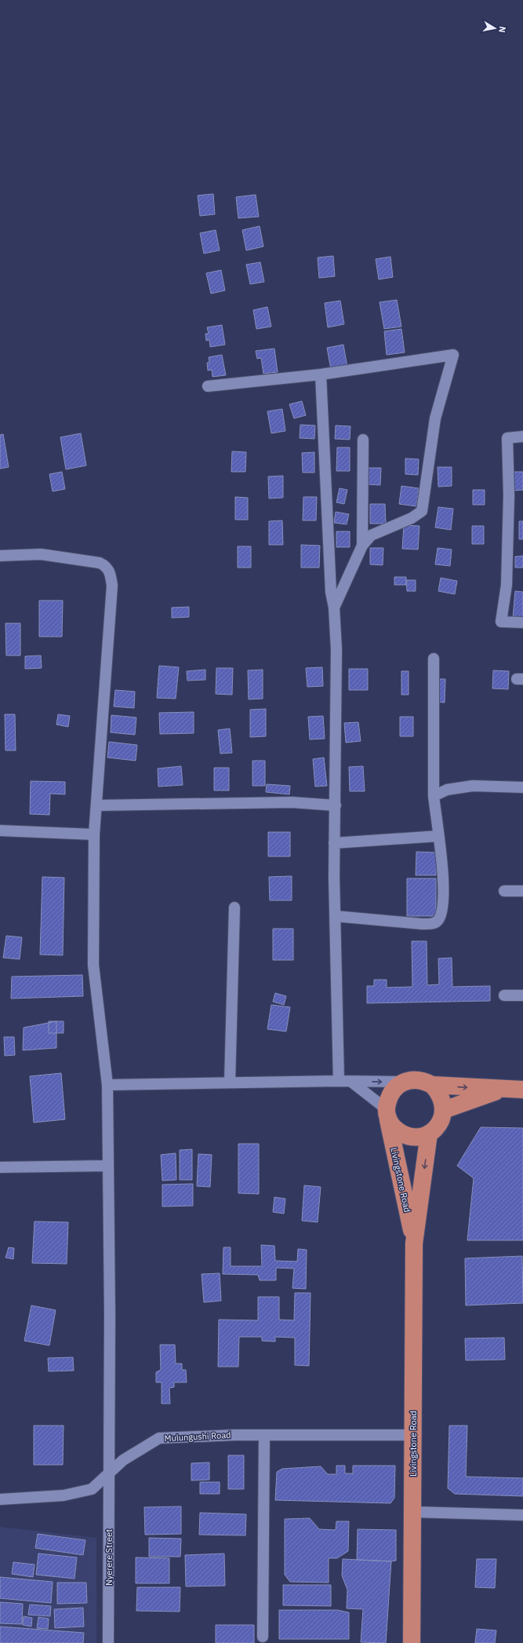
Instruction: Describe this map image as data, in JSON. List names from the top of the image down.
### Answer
{
  "streets": {
    "highway": ["Livingstone Road"],
    "street": ["Mulungushi Road", "Nyerere Street"]
  },
  "crossings": [
    ["Livingstone Road", "Mulungushi Road"],
    ["Mulungushi Road", "Nyerere Street"]
  ],
  "north": "right"
}
